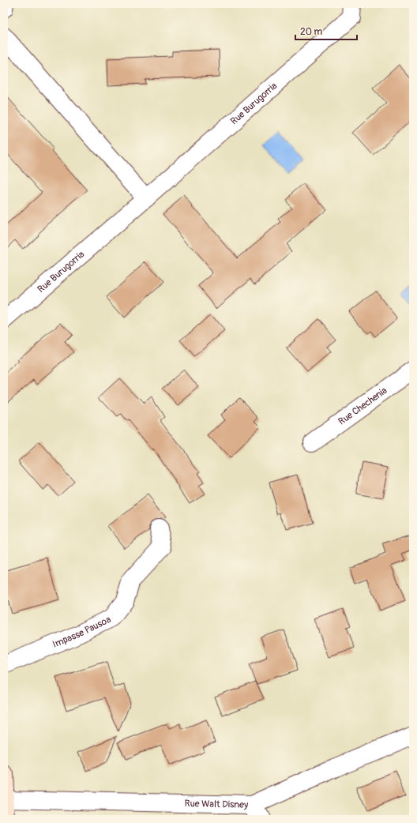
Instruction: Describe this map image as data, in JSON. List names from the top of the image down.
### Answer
{
  "streets": {
    "street": [
      "Rue Burugorria",
      "Rue Chechenia",
      "Impasse Pausoa",
      "Rue Walt Disney"
    ]
  },
  "scale_bar": "20 m"
}
